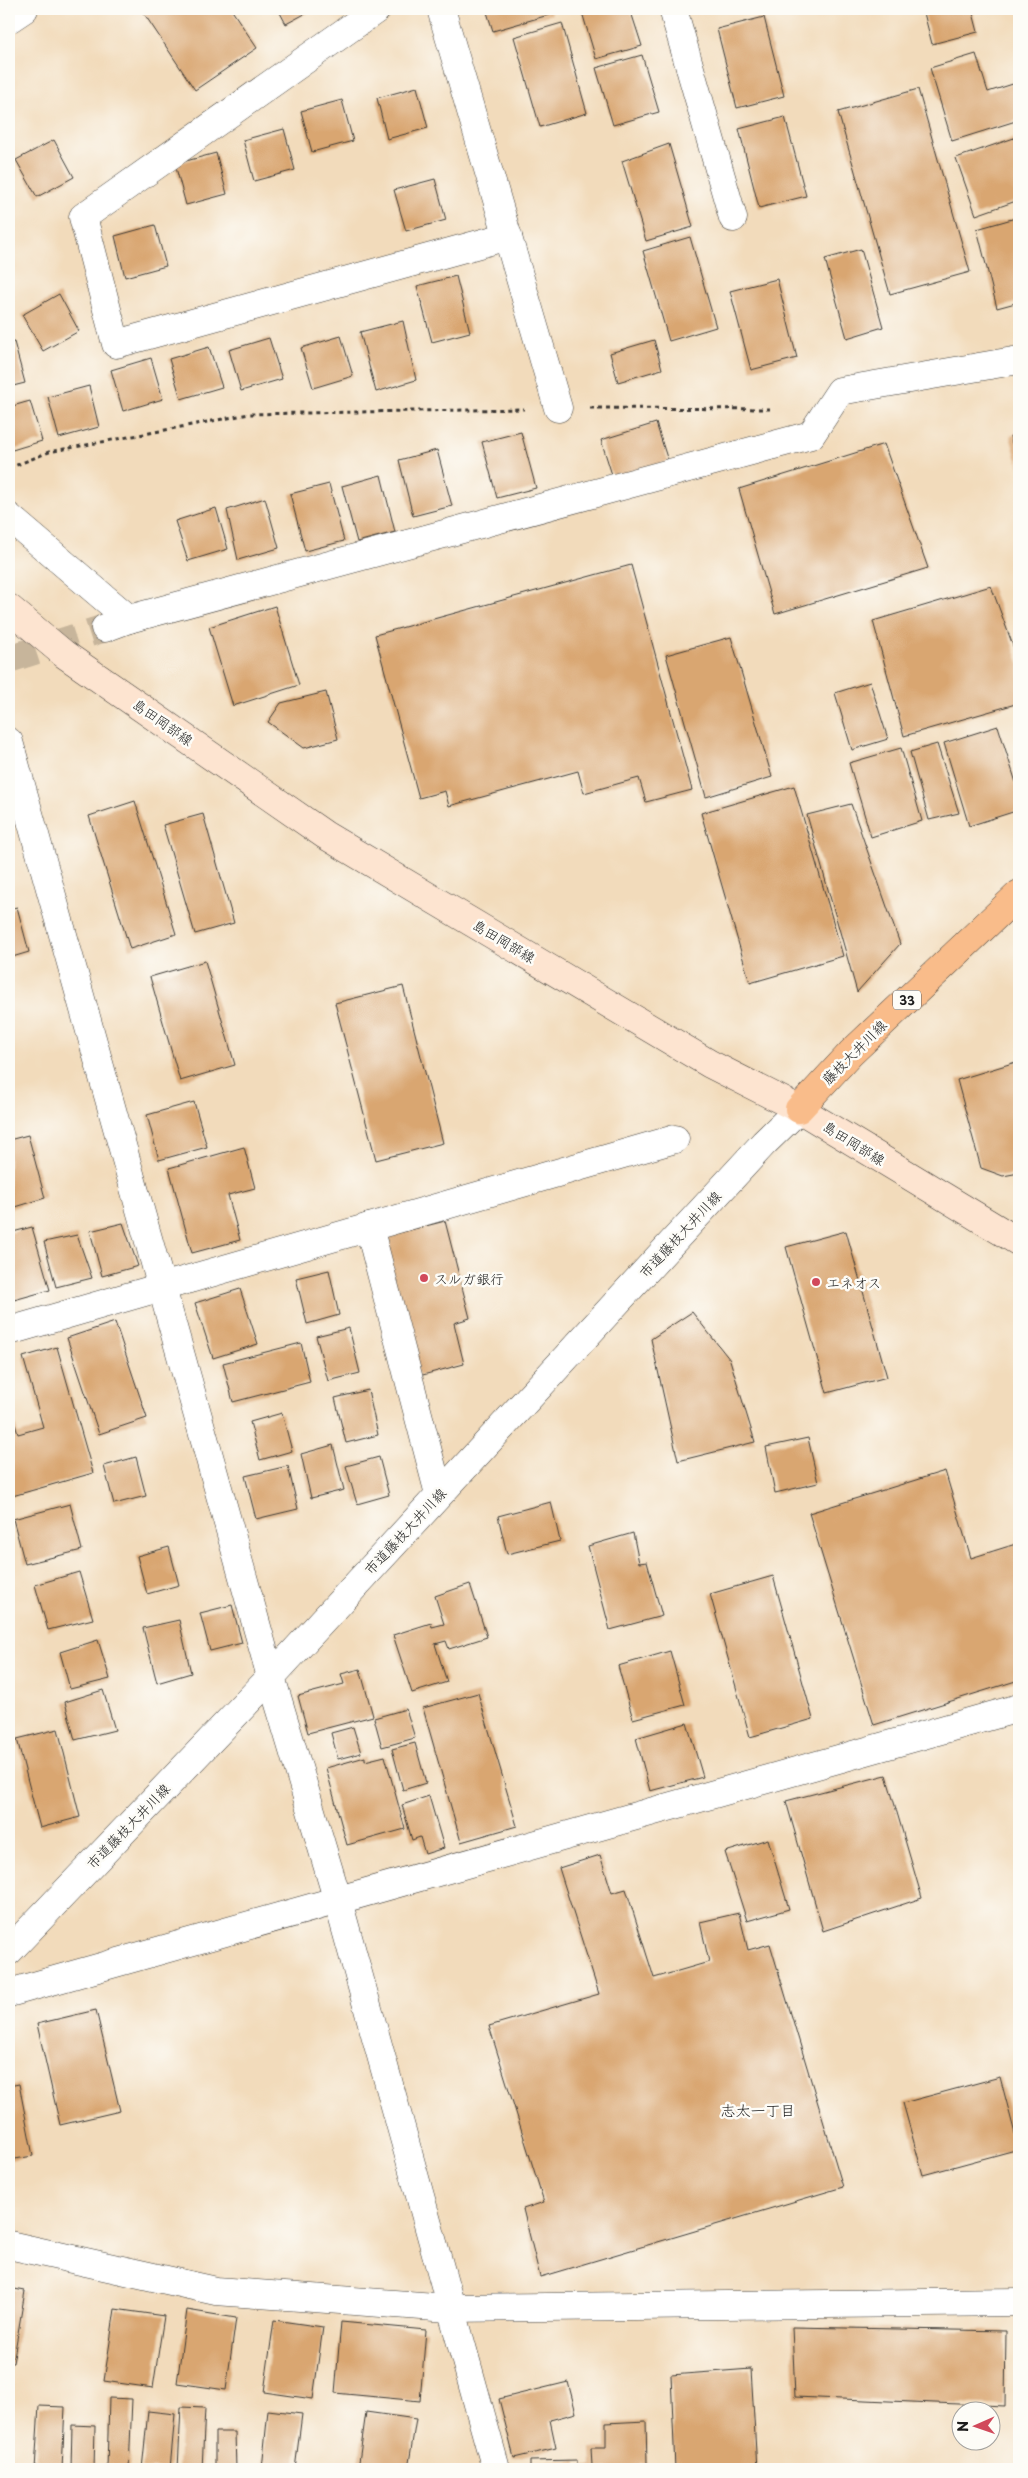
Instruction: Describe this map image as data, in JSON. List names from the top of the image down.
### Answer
{
  "streets": {
    "main road": ["島田岡部線", "33", "藤枝大井川線"],
    "street": ["市道藤枝大井川線"]
  },
  "crossings": [
    ["島田岡部線", "藤枝大井川線"],
    ["島田岡部線", "市道藤枝大井川線"],
    ["藤枝大井川線", "市道藤枝大井川線"]
  ],
  "districts": ["志太一丁目"],
  "places": ["スルガ銀行", "エネオス"],
  "north": "left"
}
